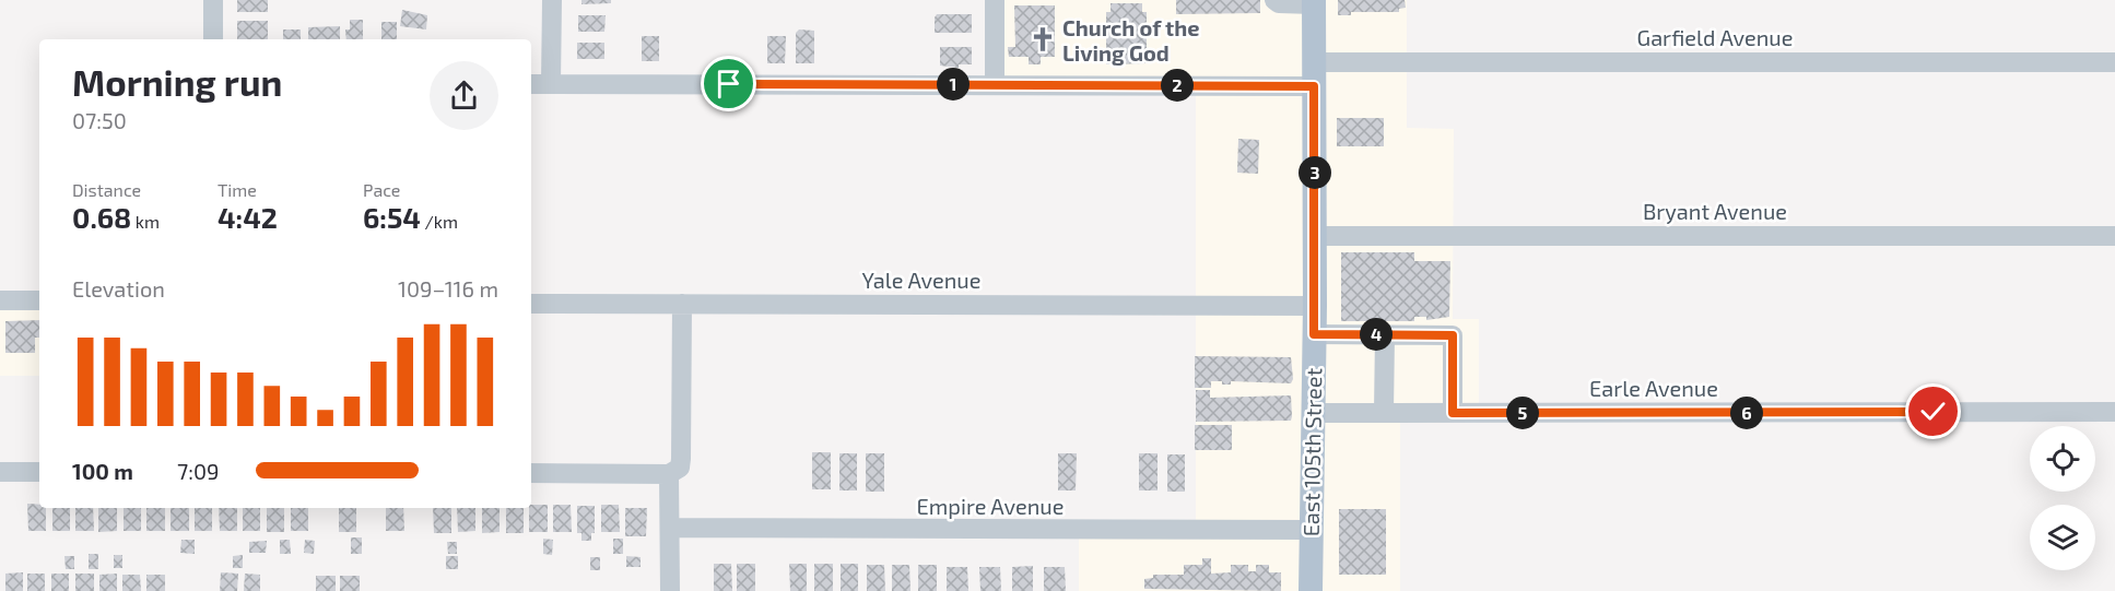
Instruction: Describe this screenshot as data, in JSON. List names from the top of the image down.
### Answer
{
  "streets": {
    "main road": ["East 105th Street"],
    "street": [
      "Garfield Avenue",
      "Bryant Avenue",
      "Yale Avenue",
      "Earle Avenue",
      "Empire Avenue"
    ]
  },
  "crossings": [
    ["Garfield Avenue", "East 105th Street"],
    ["Bryant Avenue", "East 105th Street"],
    ["Yale Avenue", "East 105th Street"],
    ["Earle Avenue", "East 105th Street"],
    ["East 105th Street", "Empire Avenue"]
  ],
  "places": {
    "church": ["Church of the Living God"]
  },
  "page": {
    "heading": ["Morning run", "07:50"],
    "pins": [
      "1",
      "2",
      "3",
      "4",
      "5",
      "6"
    ],
    "stats": [
      ["Distance", "0.68 km"],
      ["Time", "4:42"],
      ["Pace", "6:54 /km"]
    ],
    "chart": ["Elevation", "109–116 m"],
    "list": [
      {
        "name": "100 m",
        "note": "7:09"
      }
    ]
  }
}
